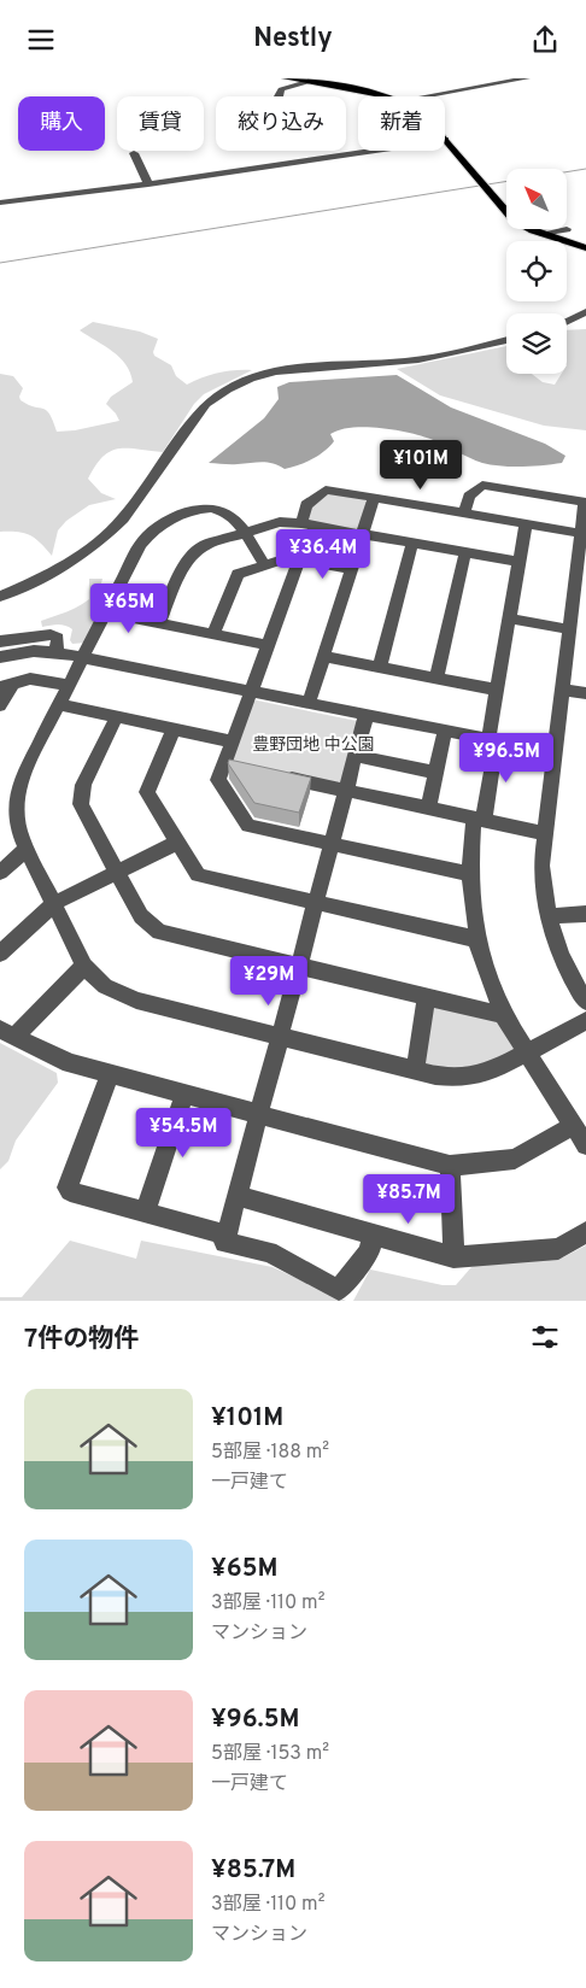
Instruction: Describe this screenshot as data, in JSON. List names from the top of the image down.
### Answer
{
  "parks": ["豊野団地 中公園"],
  "north": "top left",
  "page": {
    "header": "Nestly",
    "chip": [
      "購入",
      "賃貸",
      "絞り込み",
      "新着"
    ],
    "price": [
      "¥101M",
      "¥36.4M",
      "¥65M",
      "¥96.5M",
      "¥29M",
      "¥54.5M",
      "¥85.7M"
    ],
    "heading": "7件の物件",
    "list": [
      {
        "name": "¥101M",
        "note": "5部屋 · 188 m² · 一戸建て"
      },
      {
        "name": "¥65M",
        "note": "3部屋 · 110 m² · マンション"
      },
      {
        "name": "¥96.5M",
        "note": "5部屋 · 153 m² · 一戸建て"
      },
      {
        "name": "¥85.7M",
        "note": "3部屋 · 110 m² · マンション"
      }
    ]
  }
}
